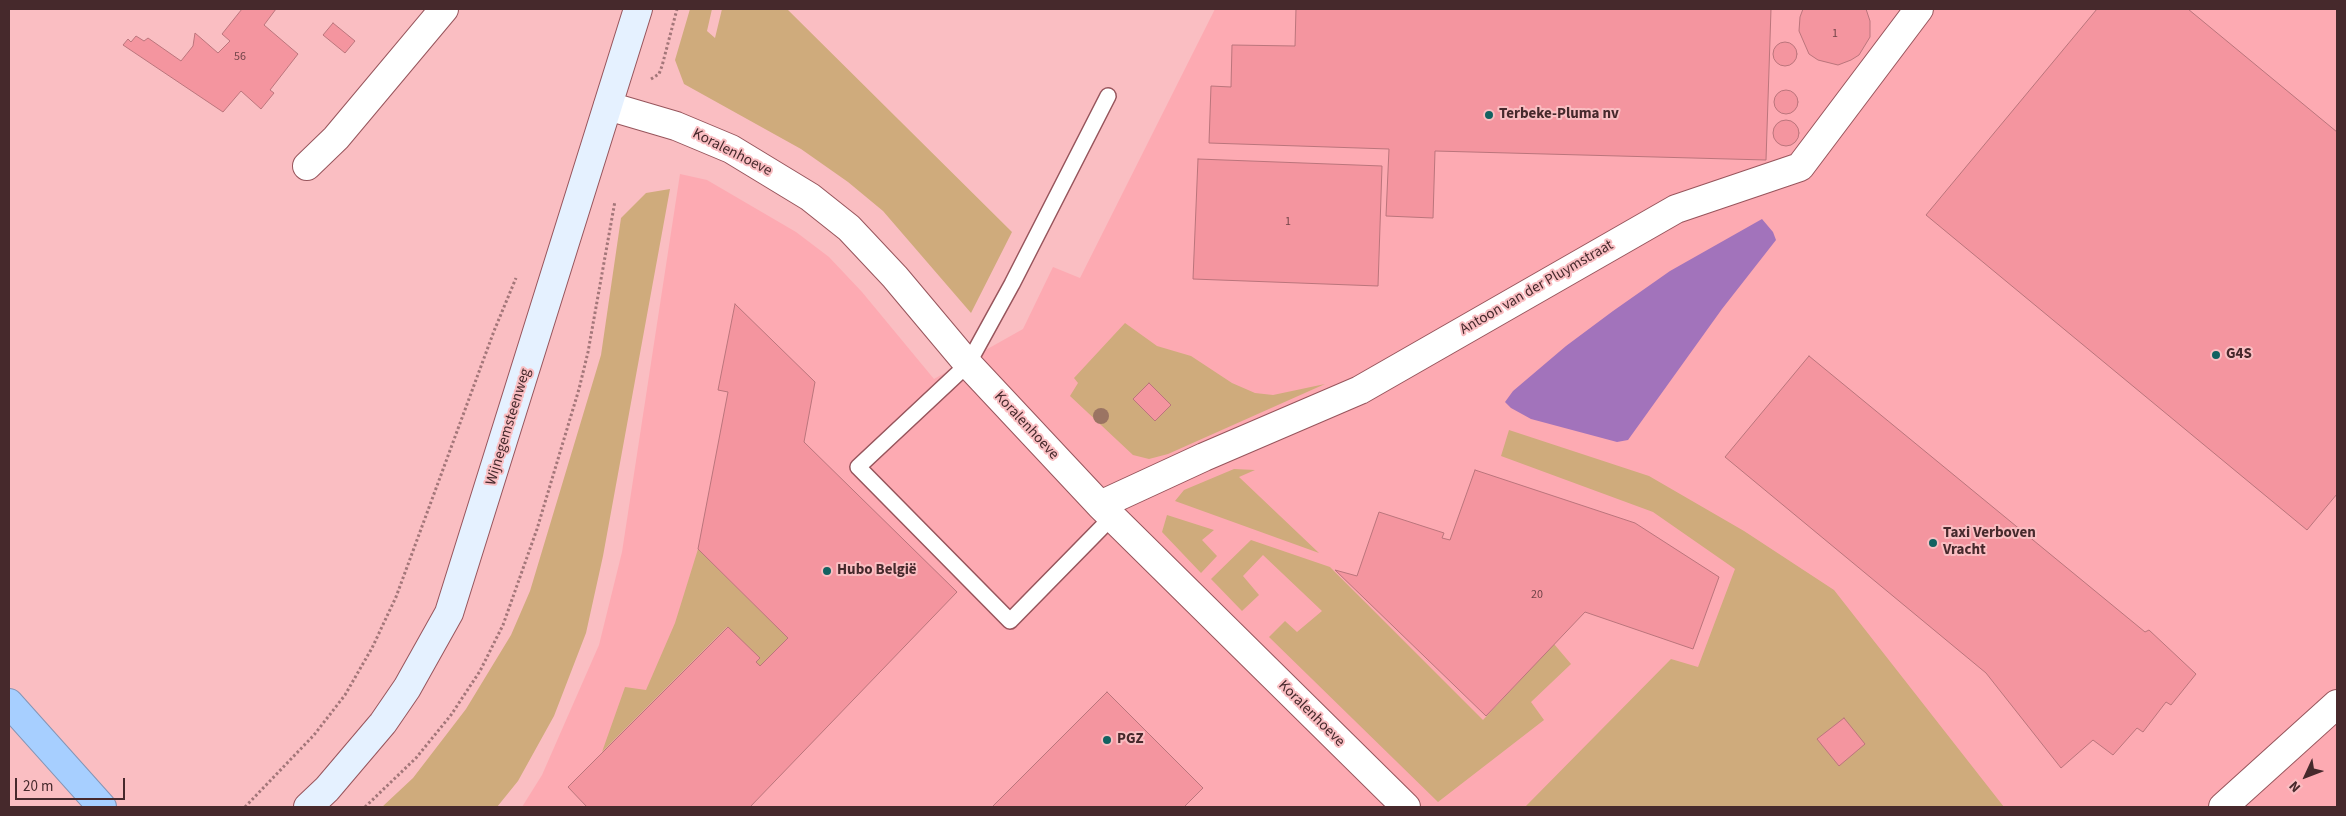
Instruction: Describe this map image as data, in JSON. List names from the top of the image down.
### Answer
{
  "streets": {
    "street": ["Koralenhoeve", "Antoon van der Pluymstraat", "Wijnegemsteenweg"]
  },
  "crossings": [
    ["Koralenhoeve", "Antoon van der Pluymstraat"],
    ["Koralenhoeve", "Wijnegemsteenweg"]
  ],
  "places": [
    "Terbeke-Pluma nv",
    "G4S",
    "Taxi Verboven Vracht",
    "Hubo België",
    "PGZ"
  ],
  "house_numbers": [
    "1",
    "56",
    "1",
    "20"
  ],
  "scale_bar": "20 m",
  "north": "bottom left"
}
